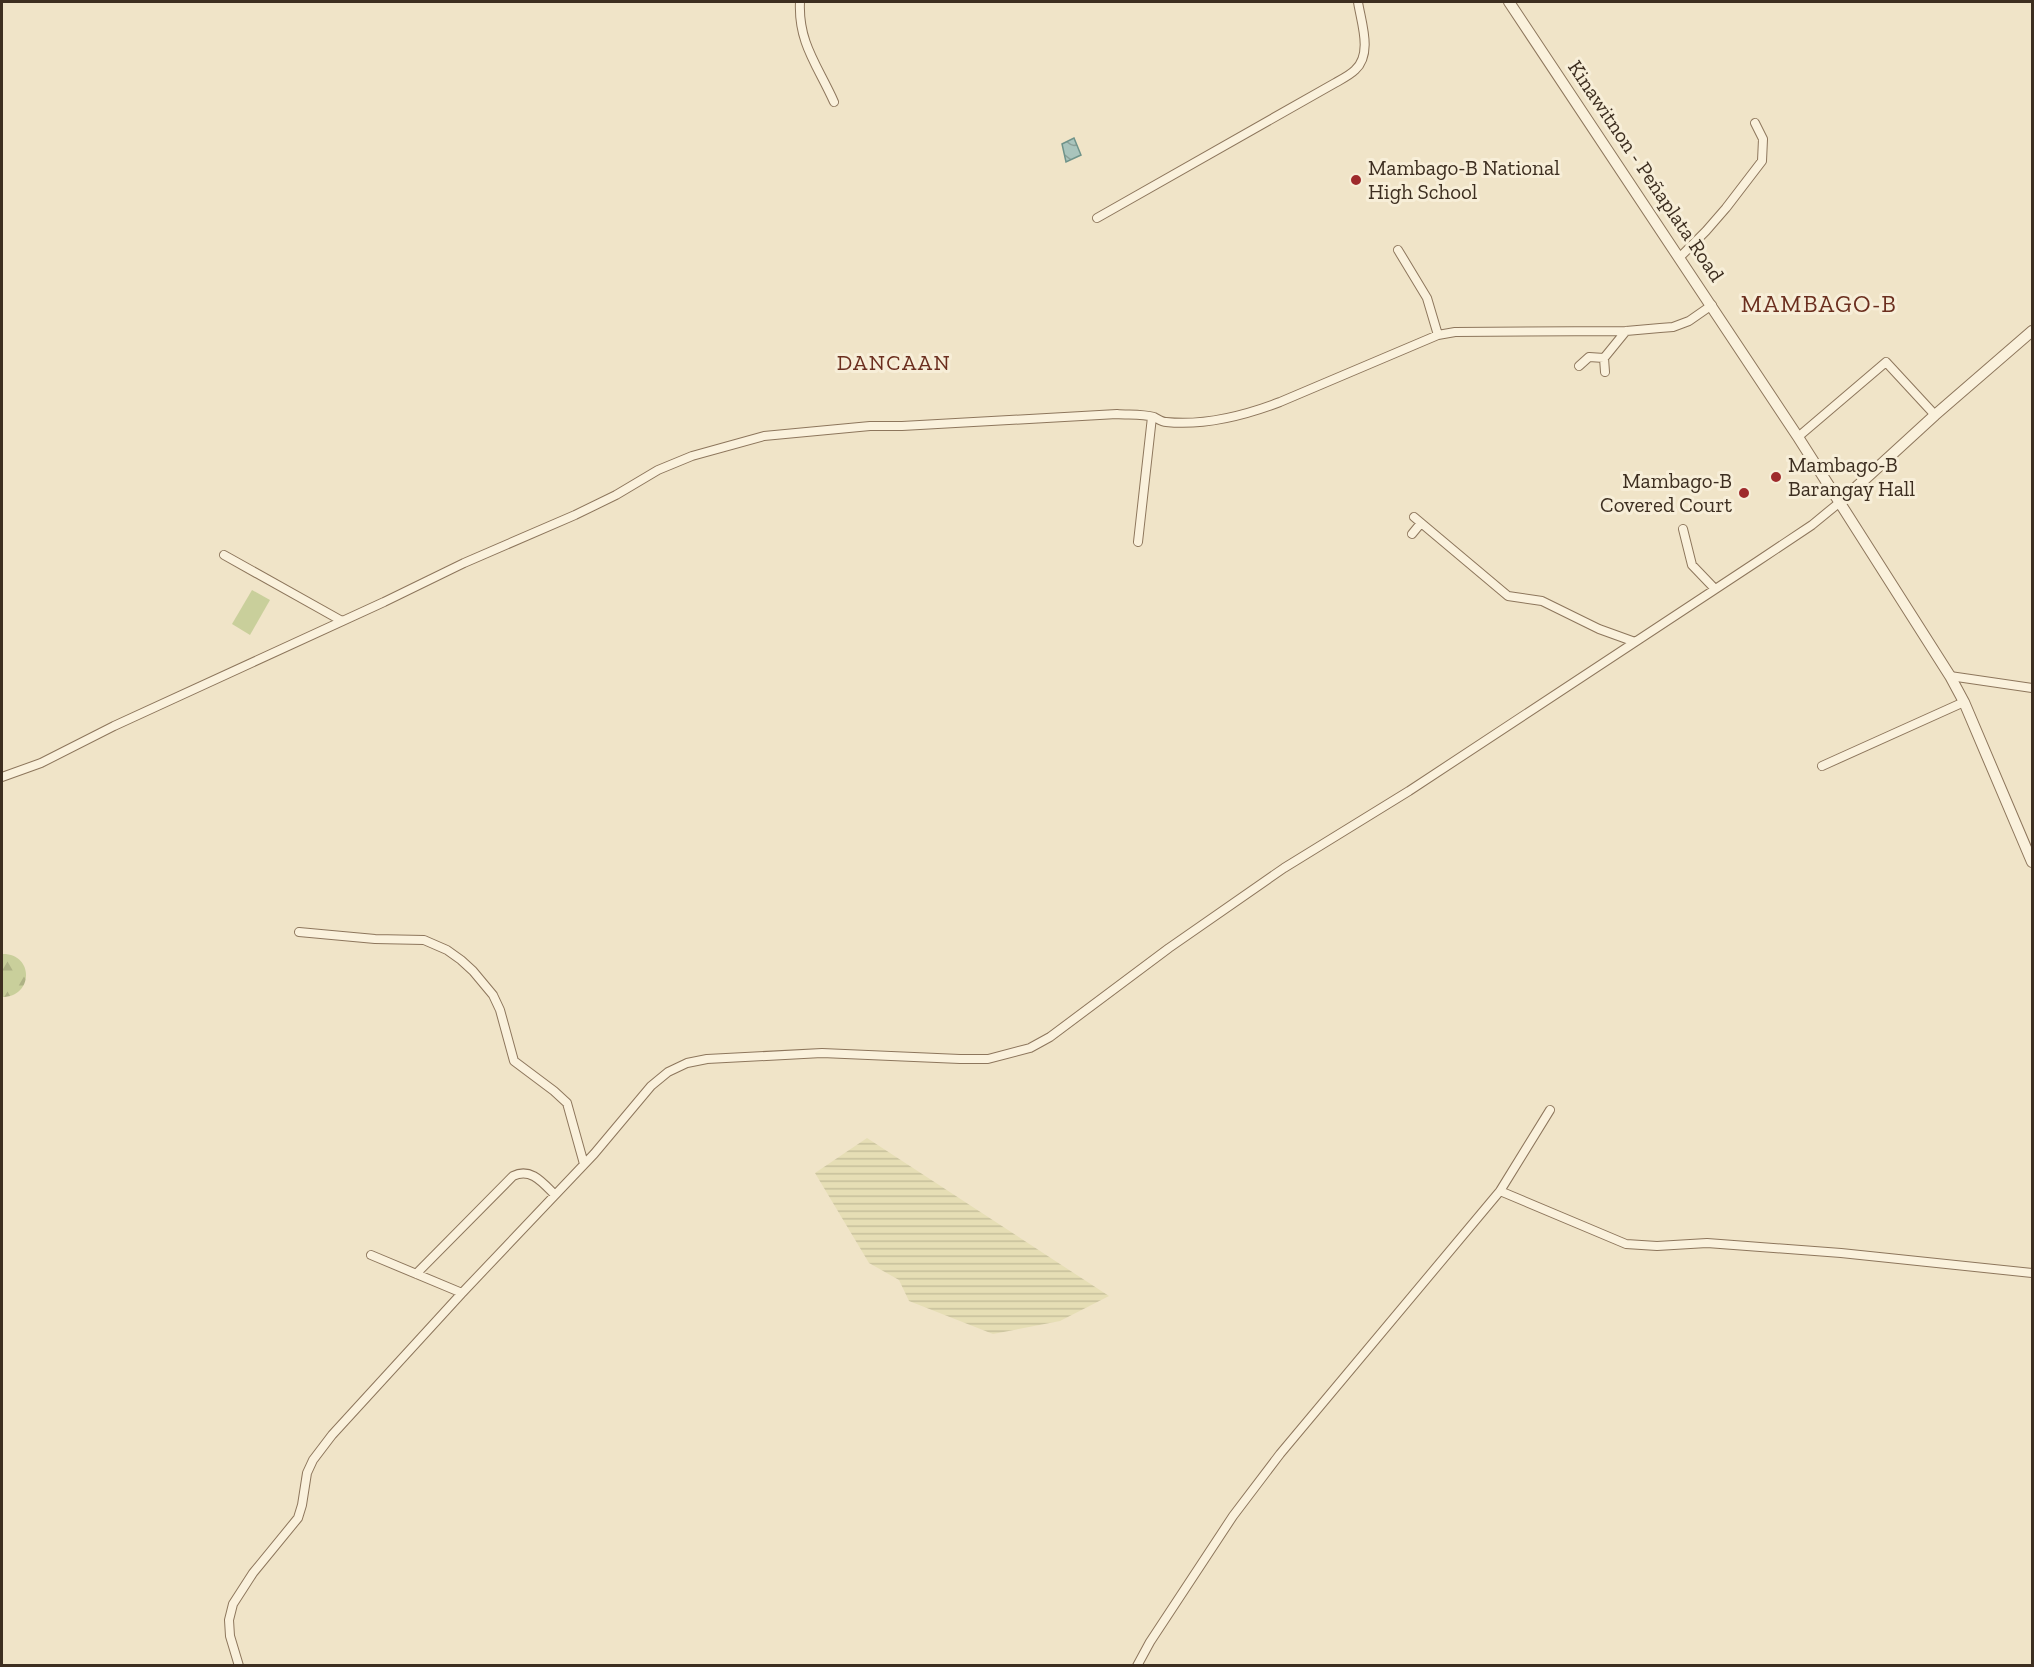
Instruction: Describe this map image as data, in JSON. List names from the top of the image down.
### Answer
{
  "streets": {
    "street": ["Kinawitnon - Peñaplata Road"]
  },
  "districts": ["MAMBAGO-B", "DANCAAN"],
  "places": ["Mambago-B National High School", "Mambago-B Barangay Hall", "Mambago-B Covered Court"]
}
